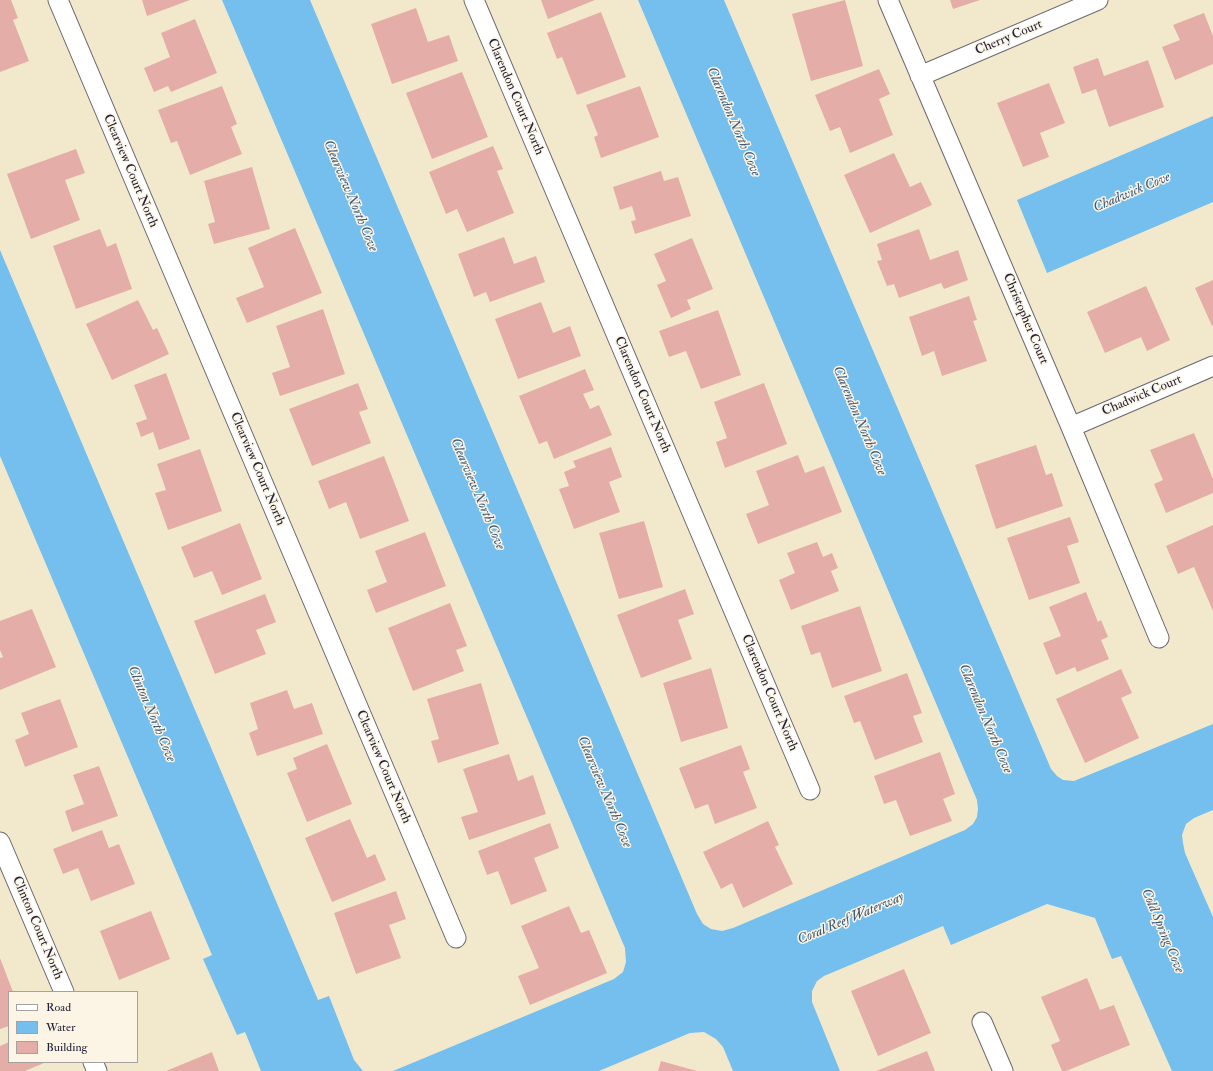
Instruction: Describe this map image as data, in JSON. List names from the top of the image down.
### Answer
{
  "streets": {
    "street": [
      "Cherry Court",
      "Clarendon Court North",
      "Clearview Court North",
      "Christopher Court",
      "Chadwick Court",
      "Clinton Court North"
    ]
  },
  "crossings": [
    ["Cherry Court", "Christopher Court"],
    ["Christopher Court", "Chadwick Court"]
  ],
  "water": [
    "Clarendon North Cove",
    "Chadwick Cove",
    "Clearview North Cove",
    "Clinton North Cove",
    "Coral Reef Waterway",
    "Cold Spring Cove"
  ],
  "legend": ["Road", "Water", "Building"]
}
